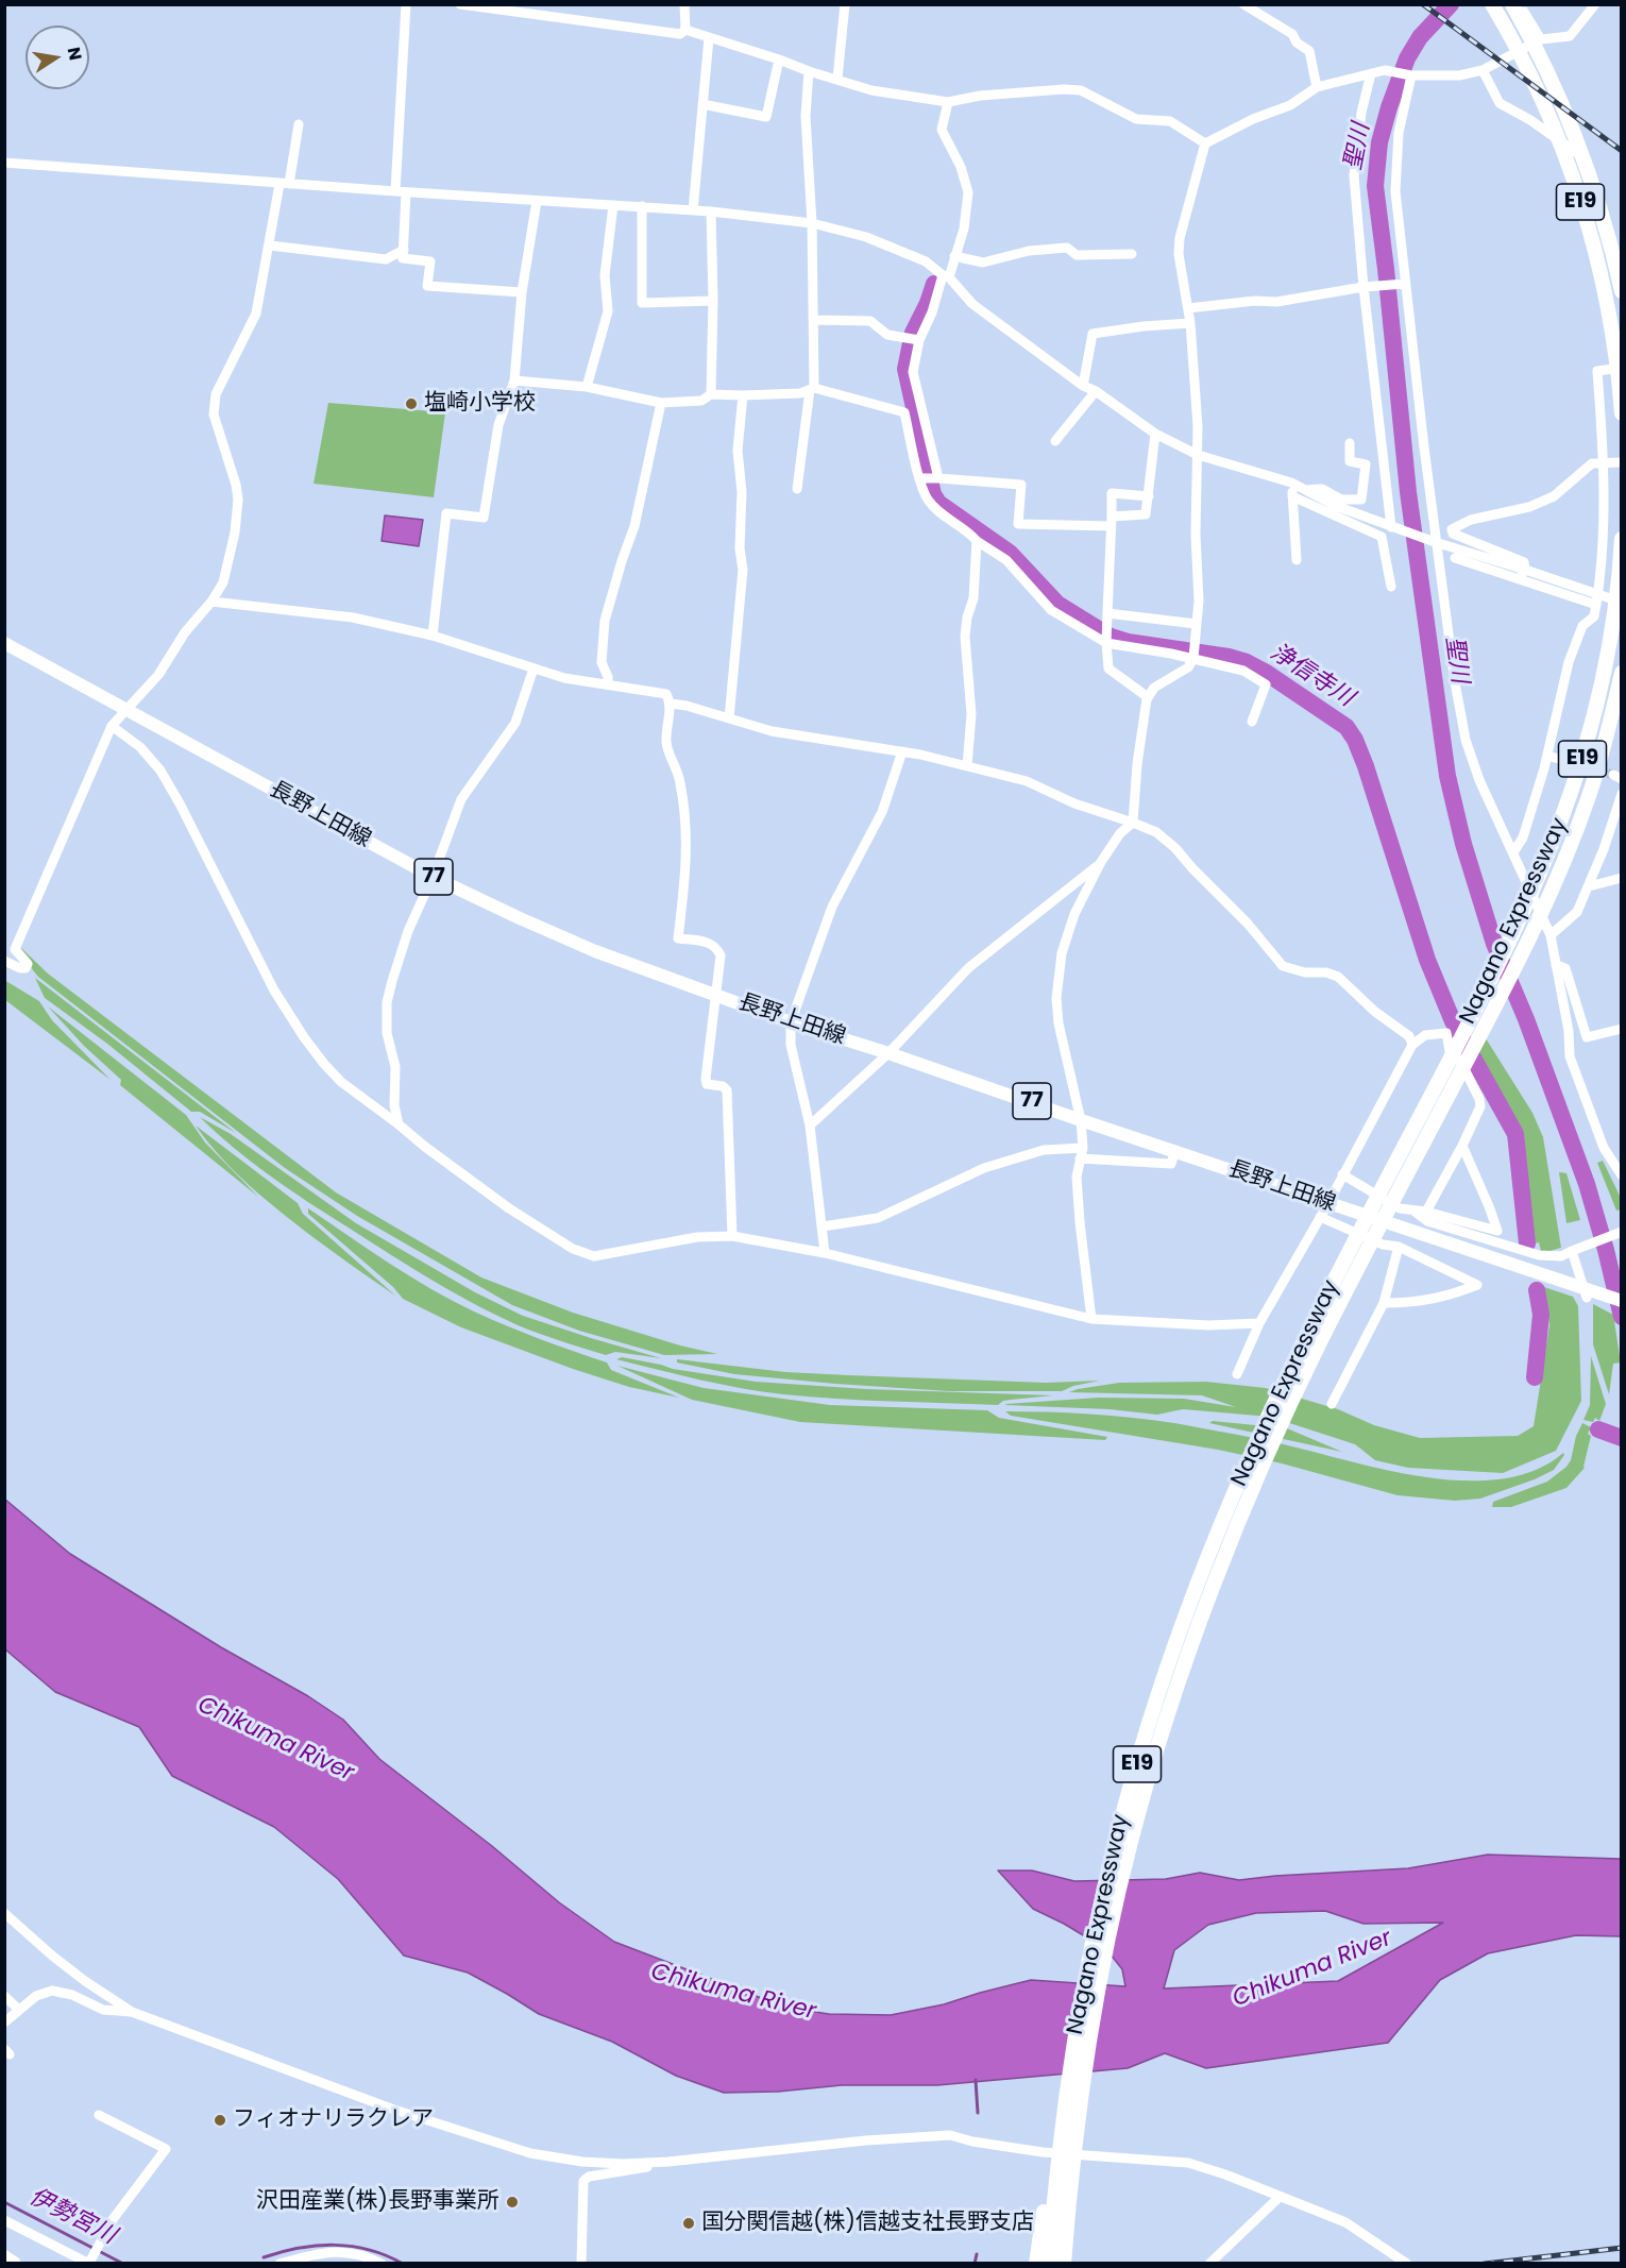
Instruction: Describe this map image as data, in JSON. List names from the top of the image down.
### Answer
{
  "streets": {
    "highway": ["E19", "Nagano Expressway"],
    "main road": ["長野上田線", "77"]
  },
  "water": [
    "聖川",
    "浄信寺川",
    "Chikuma River",
    "伊勢宮川"
  ],
  "places": [
    "塩崎小学校",
    "フィオナリラクレア",
    "沢田産業(株)長野事業所",
    "国分関信越(株)信越支社長野支店"
  ],
  "north": "right"
}
